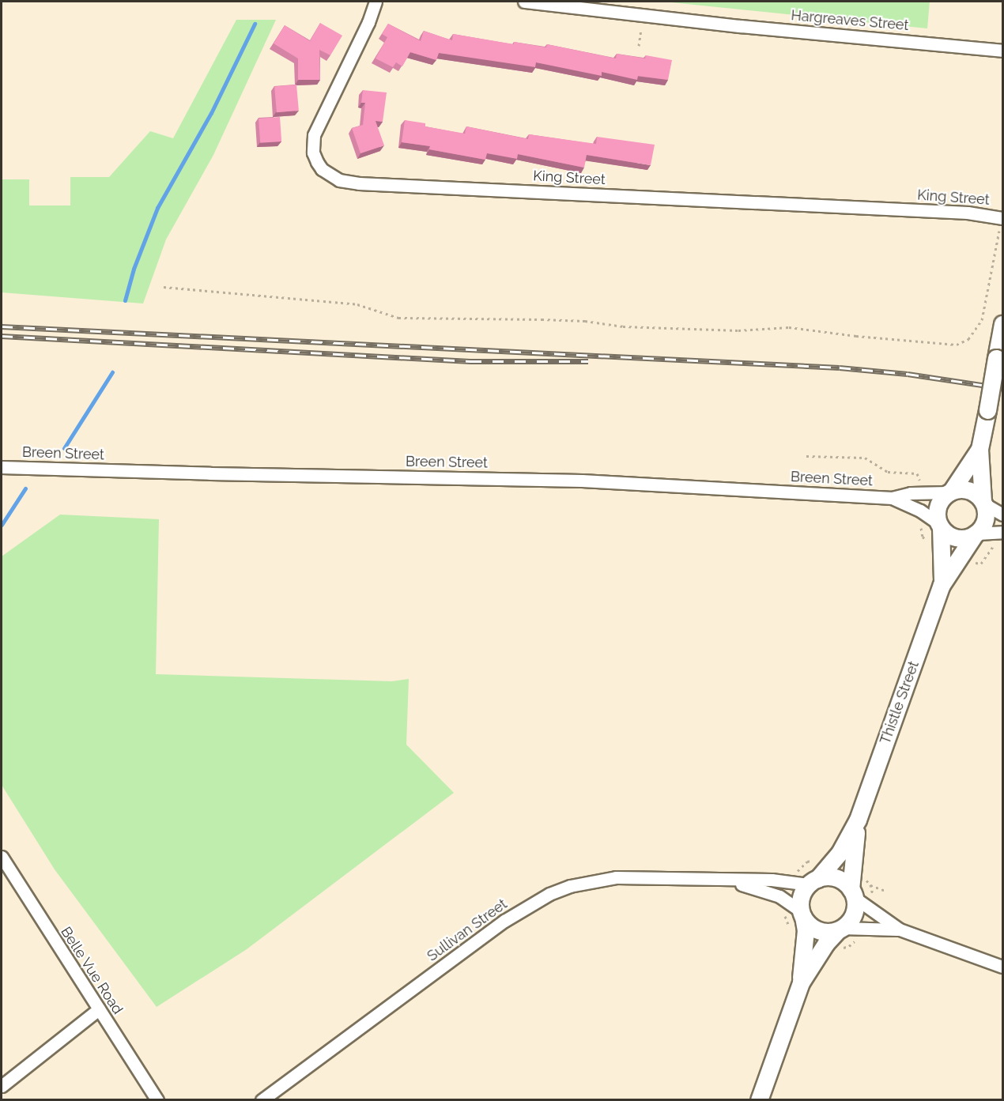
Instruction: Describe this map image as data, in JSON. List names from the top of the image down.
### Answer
{
  "streets": {
    "street": [
      "Hargreaves Street",
      "King Street",
      "Breen Street",
      "Thistle Street",
      "Sullivan Street",
      "Belle Vue Road"
    ]
  },
  "crossings": [
    ["Breen Street", "Thistle Street"],
    ["Thistle Street", "Sullivan Street"]
  ]
}
